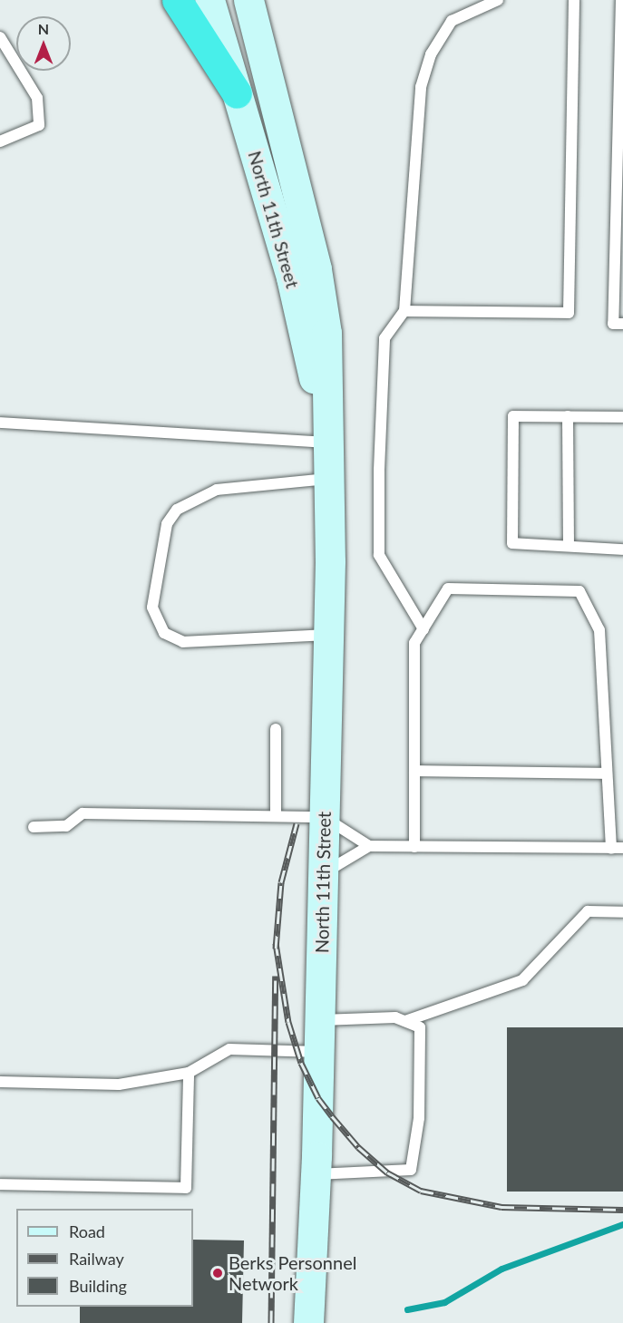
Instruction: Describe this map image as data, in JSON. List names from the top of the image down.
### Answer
{
  "streets": {
    "main road": ["North 11th Street"]
  },
  "places": ["Berks Personnel Network"],
  "legend": ["Road", "Railway", "Building"],
  "north": "top"
}
